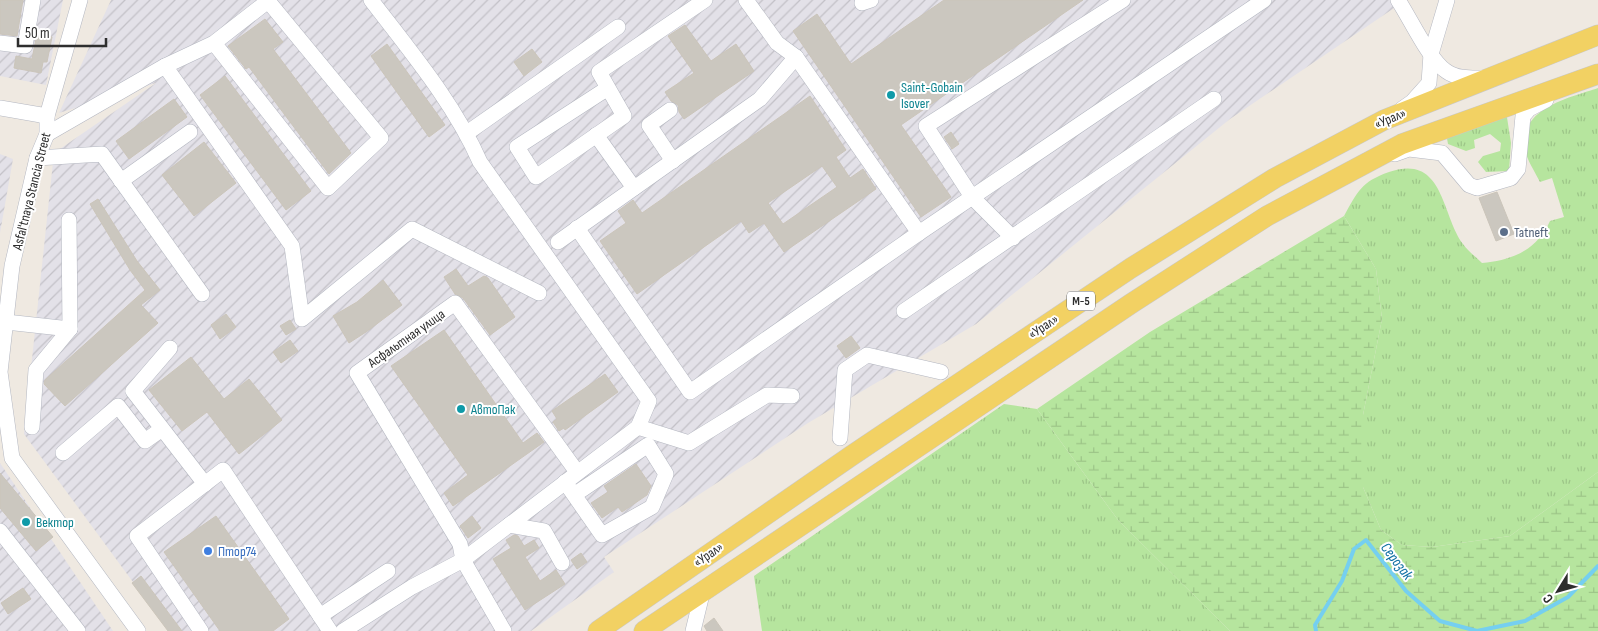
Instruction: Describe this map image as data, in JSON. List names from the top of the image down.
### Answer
{
  "streets": {
    "main road": ["«Урал»", "М-5"],
    "street": ["Asfal'tnaya Stancia Street", "Асфальтная улица"]
  },
  "water": ["Серозак"],
  "places": [
    "Saint-Gobain Isover",
    "Tatneft",
    "АвтоПак",
    "Вектор",
    "Птор74"
  ],
  "scale_bar": "50 m",
  "north": "bottom left"
}
